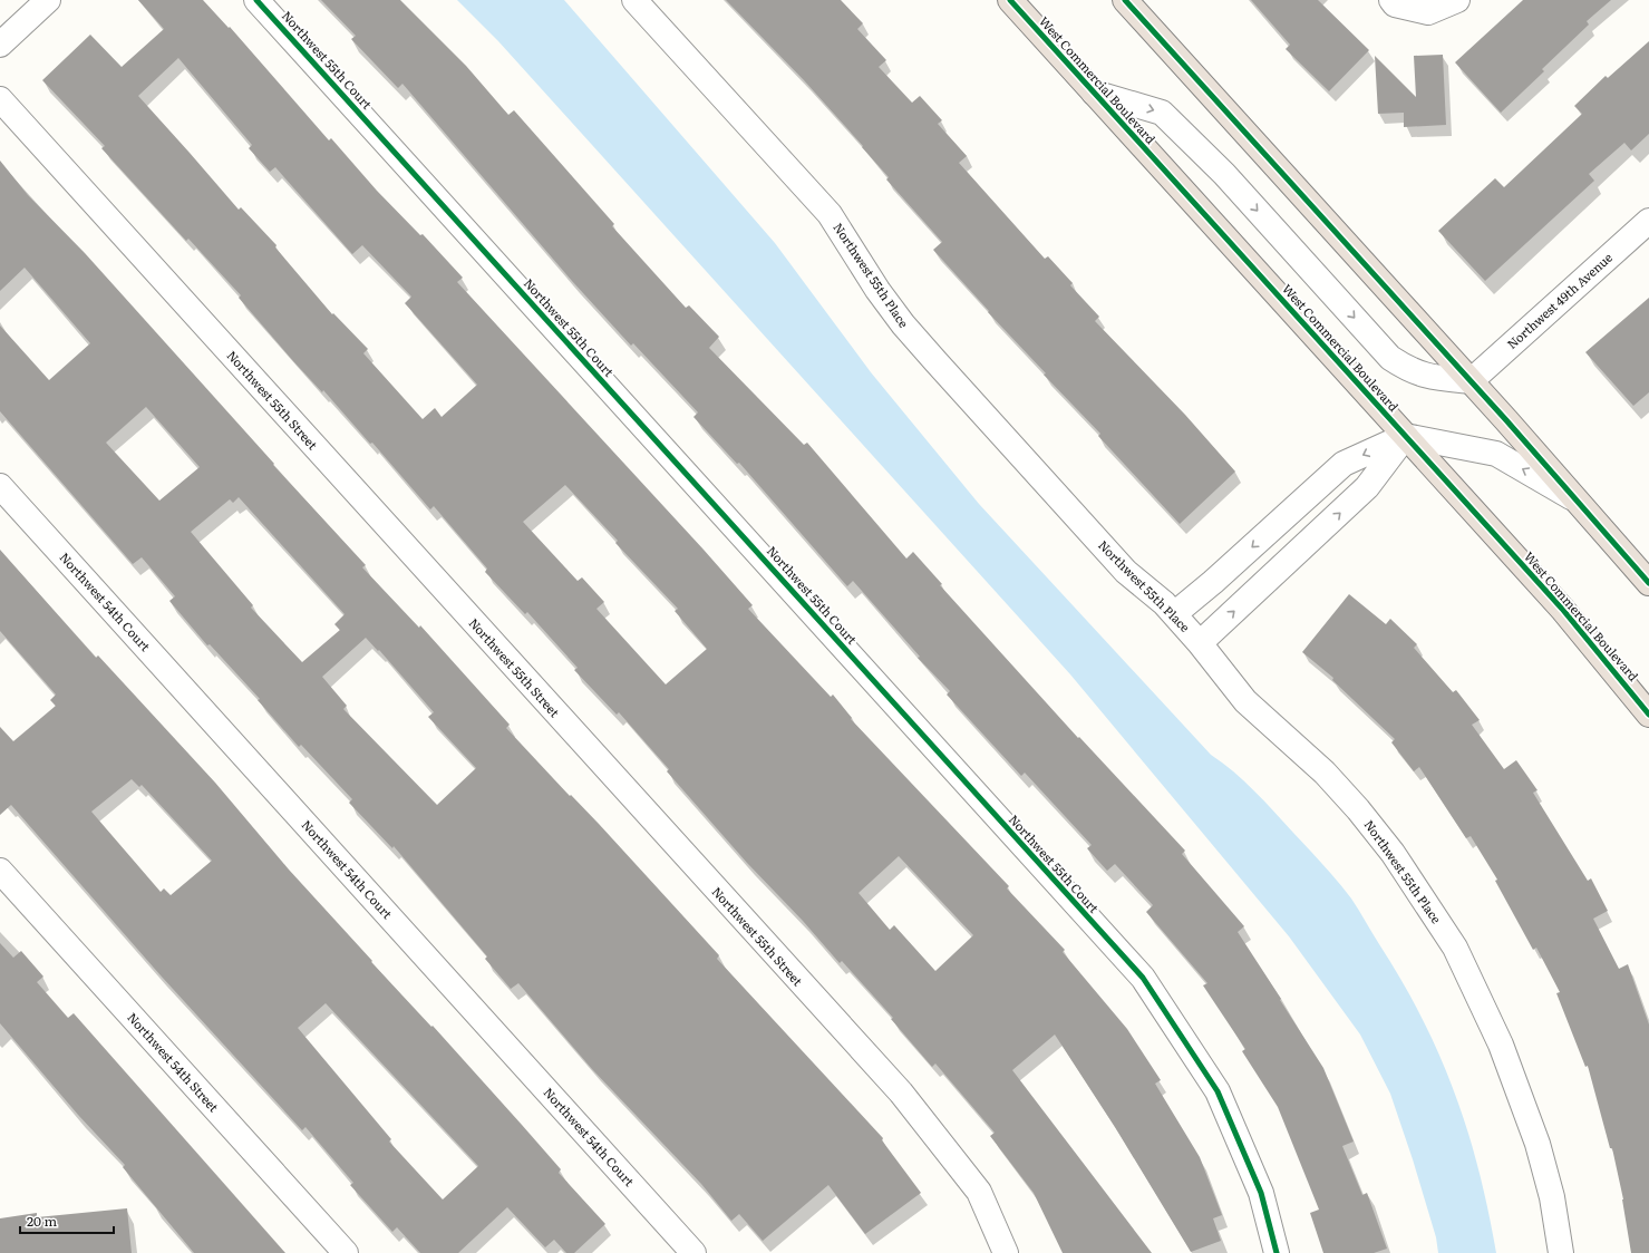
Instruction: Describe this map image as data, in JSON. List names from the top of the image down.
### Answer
{
  "streets": {
    "highway": ["West Commercial Boulevard"],
    "street": [
      "Northwest 55th Court",
      "Northwest 55th Place",
      "Northwest 49th Avenue",
      "Northwest 55th Street",
      "Northwest 54th Court",
      "Northwest 54th Street"
    ]
  },
  "crossings": [
    ["West Commercial Boulevard", "Northwest 49th Avenue"]
  ],
  "scale_bar": "20 m"
}
